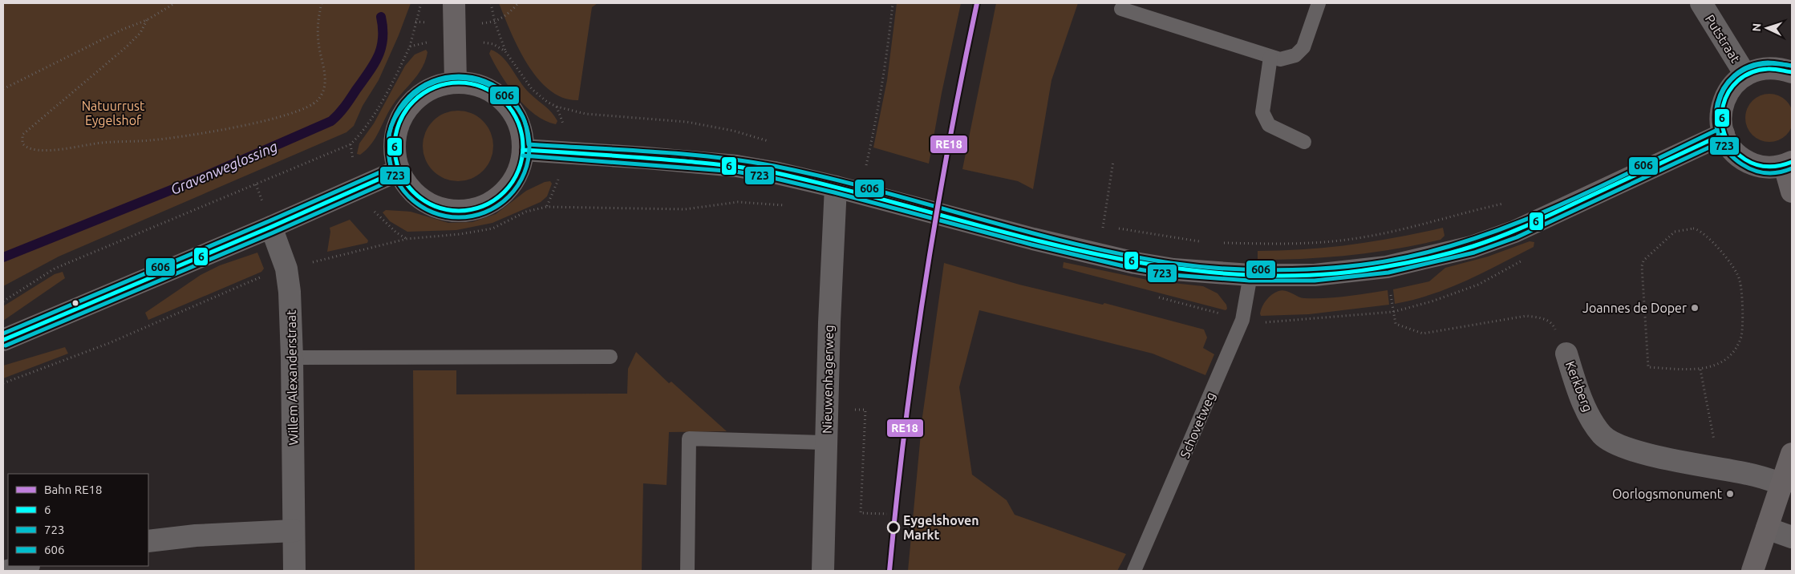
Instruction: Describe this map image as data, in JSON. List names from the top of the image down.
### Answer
{
  "streets": {
    "street": [
      "Putstraat",
      "Willem Alexanderstraat",
      "Nieuwenhagerweg",
      "Kerkberg"
    ],
    "lane": ["Schovetweg"]
  },
  "water": ["Gravenweglossing"],
  "parks": ["Natuurrust Eygelshof"],
  "places": ["Joannes de Doper", "Oorlogsmonument", "Eygelshoven Markt"],
  "lines": [
    "rail line RE18",
    "transit line 723",
    "transit line 606",
    "transit line 6"
  ],
  "legend": [
    "Bahn RE18",
    "6",
    "723",
    "606"
  ],
  "north": "left"
}
